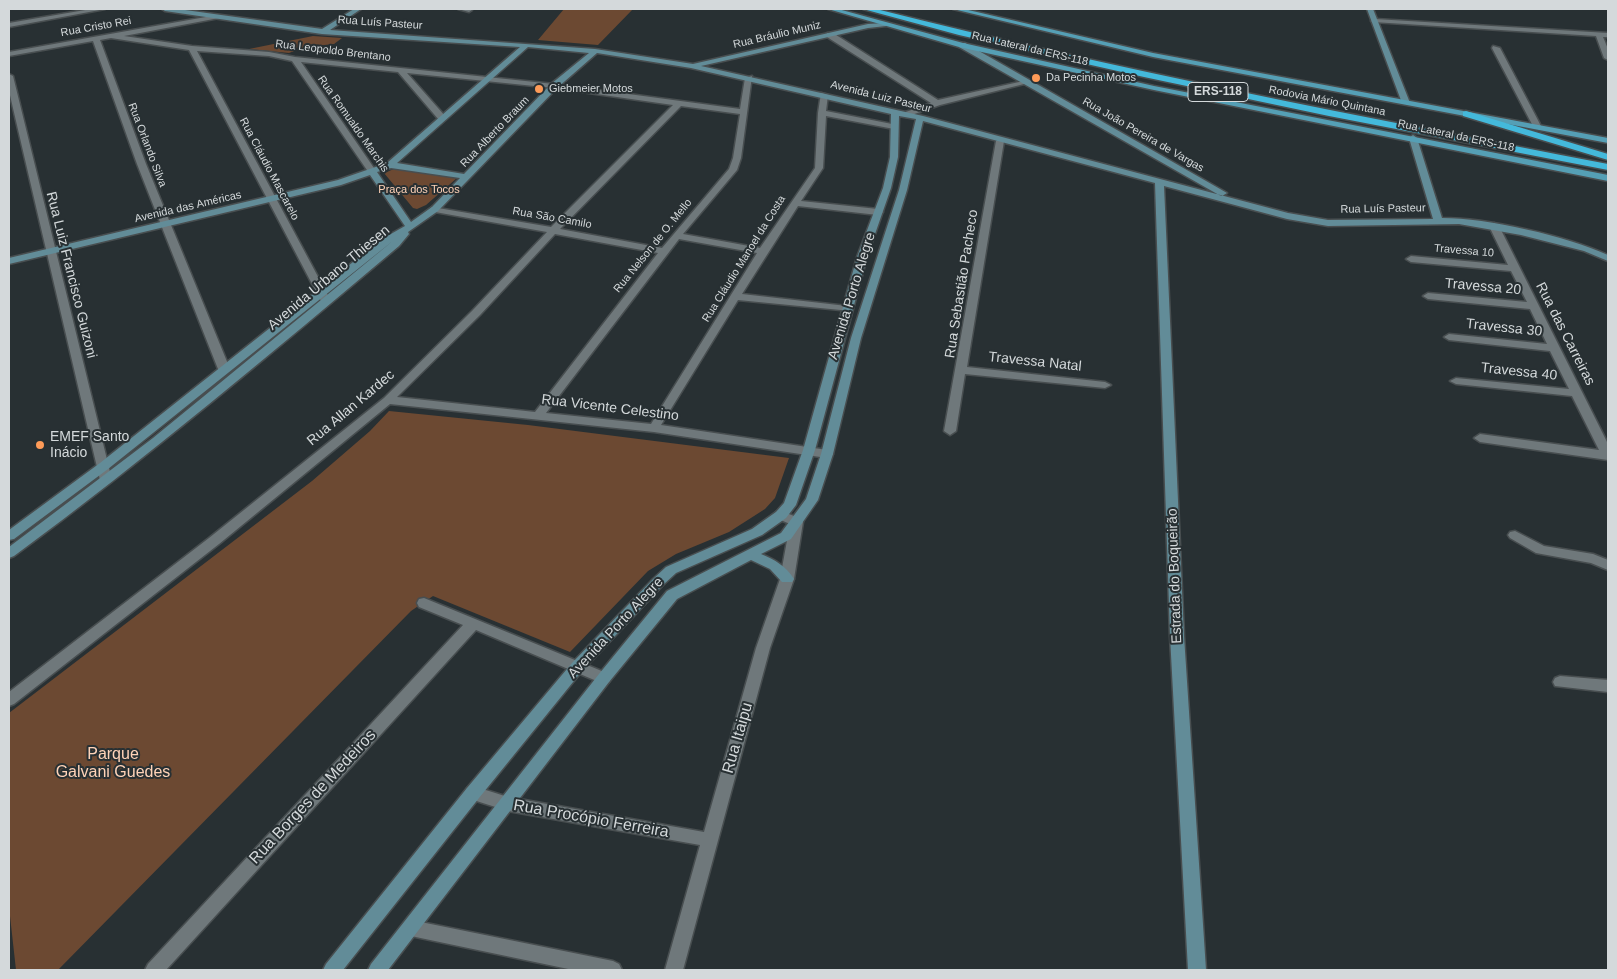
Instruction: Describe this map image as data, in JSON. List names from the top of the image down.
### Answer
{
  "streets": {
    "highway": ["ERS-118", "Rodovia Mário Quintana"],
    "main road": ["Rua Lateral da ERS-118"],
    "street": [
      "Rua Luís Pasteur",
      "Rua Cristo Rei",
      "Rua Bráulio Muniz",
      "Rua Leopoldo Brentano",
      "Avenida Luiz Pasteur",
      "Rua Romualdo Marchis",
      "Rua Alberto Braum",
      "Rua João Pereira de Vargas",
      "Rua Orlando Silva",
      "Rua Cláudio Mascarelo",
      "Avenida das Américas",
      "Rua São Camilo",
      "Rua Nelson de O. Mello",
      "Travessa 10",
      "Rua Cláudio Manoel da Costa",
      "Rua Luiz Francisco Guizoni",
      "Avenida Urbano Thiesen",
      "Rua Sebastião Pacheco",
      "Travessa 20",
      "Avenida Porto Alegre",
      "Travessa 30",
      "Rua das Carreiras",
      "Travessa Natal",
      "Travessa 40",
      "Rua Allan Kardec",
      "Rua Vicente Celestino",
      "Estrada do Boqueirão",
      "Rua Itaipu",
      "Rua Borges de Medeiros",
      "Rua Procópio Ferreira"
    ]
  },
  "crossings": [
    ["Rua Luís Pasteur", "Rua Cristo Rei"],
    ["Rua Luís Pasteur", "Avenida Luiz Pasteur"],
    ["Rua Luís Pasteur", "Rua Alberto Braum"],
    ["Rua Luís Pasteur", "Rua João Pereira de Vargas"],
    ["Rua Luís Pasteur", "Avenida das Américas"],
    ["Rua Luís Pasteur", "Rua das Carreiras"],
    ["Rua Luís Pasteur", "Estrada do Boqueirão"],
    ["Rua Cristo Rei", "Rua Leopoldo Brentano"],
    ["Rua Cristo Rei", "Rua Orlando Silva"],
    ["Rua Bráulio Muniz", "Rua Lateral da ERS-118"],
    ["Rua Bráulio Muniz", "Avenida Luiz Pasteur"],
    ["Rua Lateral da ERS-118", "Rua João Pereira de Vargas"],
    ["Rua Leopoldo Brentano", "Rua Romualdo Marchis"],
    ["Rua Leopoldo Brentano", "Rua Alberto Braum"],
    ["Rua Leopoldo Brentano", "Rua Cláudio Mascarelo"],
    ["Rua Leopoldo Brentano", "Avenida das Américas"],
    ["Rua Leopoldo Brentano", "Rua Nelson de O. Mello"],
    ["Rua Leopoldo Brentano", "Rua Allan Kardec"],
    ["Avenida Luiz Pasteur", "Rua Alberto Braum"],
    ["Avenida Luiz Pasteur", "Rua Nelson de O. Mello"],
    ["Avenida Luiz Pasteur", "Rua Cláudio Manoel da Costa"],
    ["Avenida Luiz Pasteur", "Rua Sebastião Pacheco"],
    ["Avenida Luiz Pasteur", "Avenida Porto Alegre"],
    ["Avenida Luiz Pasteur", "Estrada do Boqueirão"],
    ["Rua Romualdo Marchis", "Rua Alberto Braum"],
    ["Rua Romualdo Marchis", "Avenida das Américas"],
    ["Rua Romualdo Marchis", "Avenida Urbano Thiesen"],
    ["Rua Alberto Braum", "Rua São Camilo"],
    ["Rua Alberto Braum", "Avenida Urbano Thiesen"],
    ["Rua Orlando Silva", "Avenida das Américas"],
    ["Rua Orlando Silva", "Avenida Urbano Thiesen"],
    ["Rua Cláudio Mascarelo", "Avenida das Américas"],
    ["Rua Cláudio Mascarelo", "Avenida Urbano Thiesen"],
    ["Avenida das Américas", "Rua Luiz Francisco Guizoni"],
    ["Rua São Camilo", "Rua Nelson de O. Mello"],
    ["Rua São Camilo", "Rua Allan Kardec"],
    ["Rua Nelson de O. Mello", "Rua Vicente Celestino"],
    ["Travessa 10", "Rua das Carreiras"],
    ["Rua Cláudio Manoel da Costa", "Rua Vicente Celestino"],
    ["Rua Luiz Francisco Guizoni", "Avenida Urbano Thiesen"],
    ["Rua Sebastião Pacheco", "Travessa Natal"],
    ["Travessa 20", "Rua das Carreiras"],
    ["Avenida Porto Alegre", "Rua Vicente Celestino"],
    ["Avenida Porto Alegre", "Rua Itaipu"],
    ["Avenida Porto Alegre", "Rua Procópio Ferreira"],
    ["Travessa 30", "Rua das Carreiras"],
    ["Rua das Carreiras", "Travessa 40"],
    ["Rua Allan Kardec", "Rua Vicente Celestino"],
    ["Rua Itaipu", "Rua Procópio Ferreira"]
  ],
  "parks": ["Praça dos Tocos", "Parque Galvani Guedes"],
  "places": ["Da Pecinha Motos", "Giebmeier Motos", "EMEF Santo Inácio"]
}
